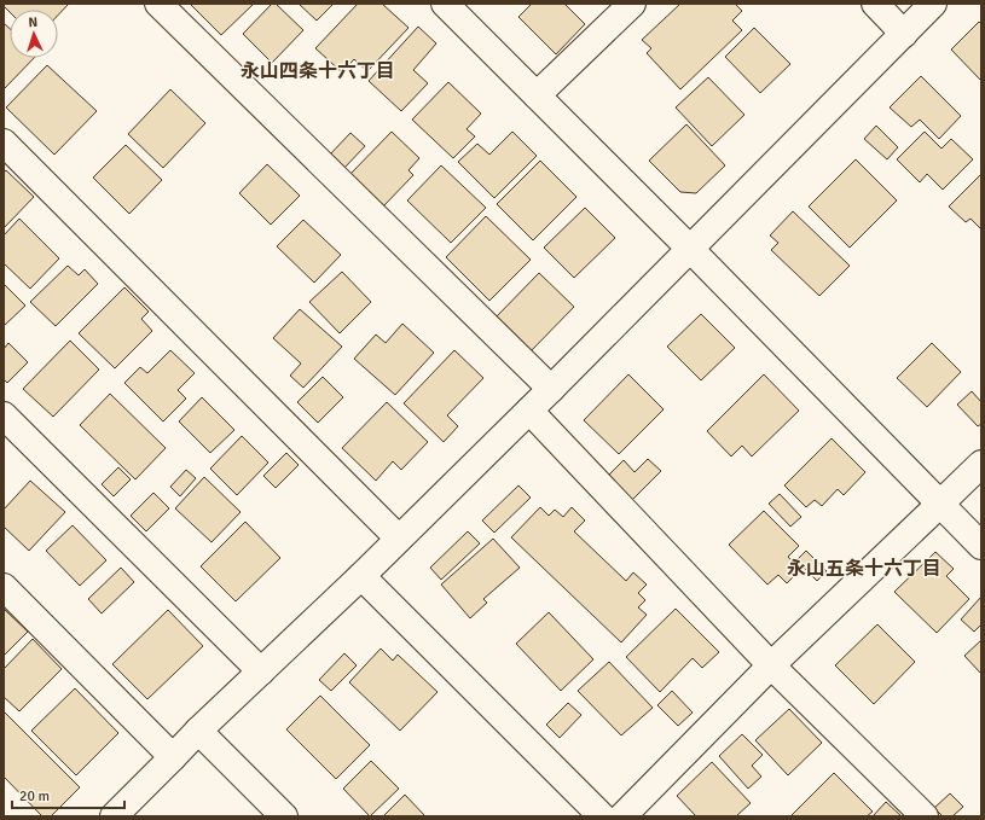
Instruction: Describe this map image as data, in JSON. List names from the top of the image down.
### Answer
{
  "districts": ["永山四条十六丁目", "永山五条十六丁目"],
  "scale_bar": "20 m",
  "north": "top"
}
